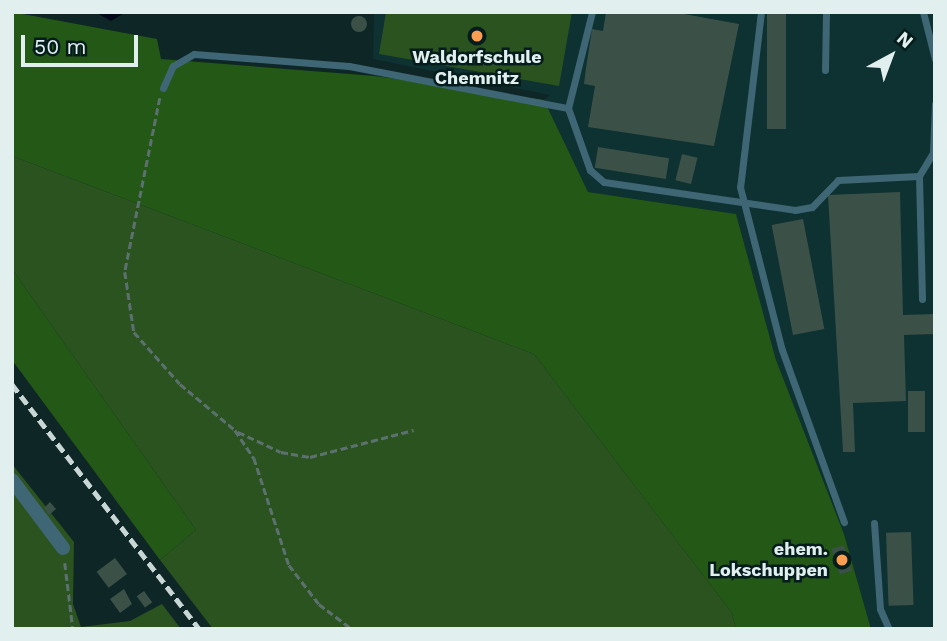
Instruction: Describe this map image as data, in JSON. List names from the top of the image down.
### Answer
{
  "places": ["Waldorfschule Chemnitz", "ehem. Lokschuppen"],
  "scale_bar": "50 m",
  "north": "top right"
}
